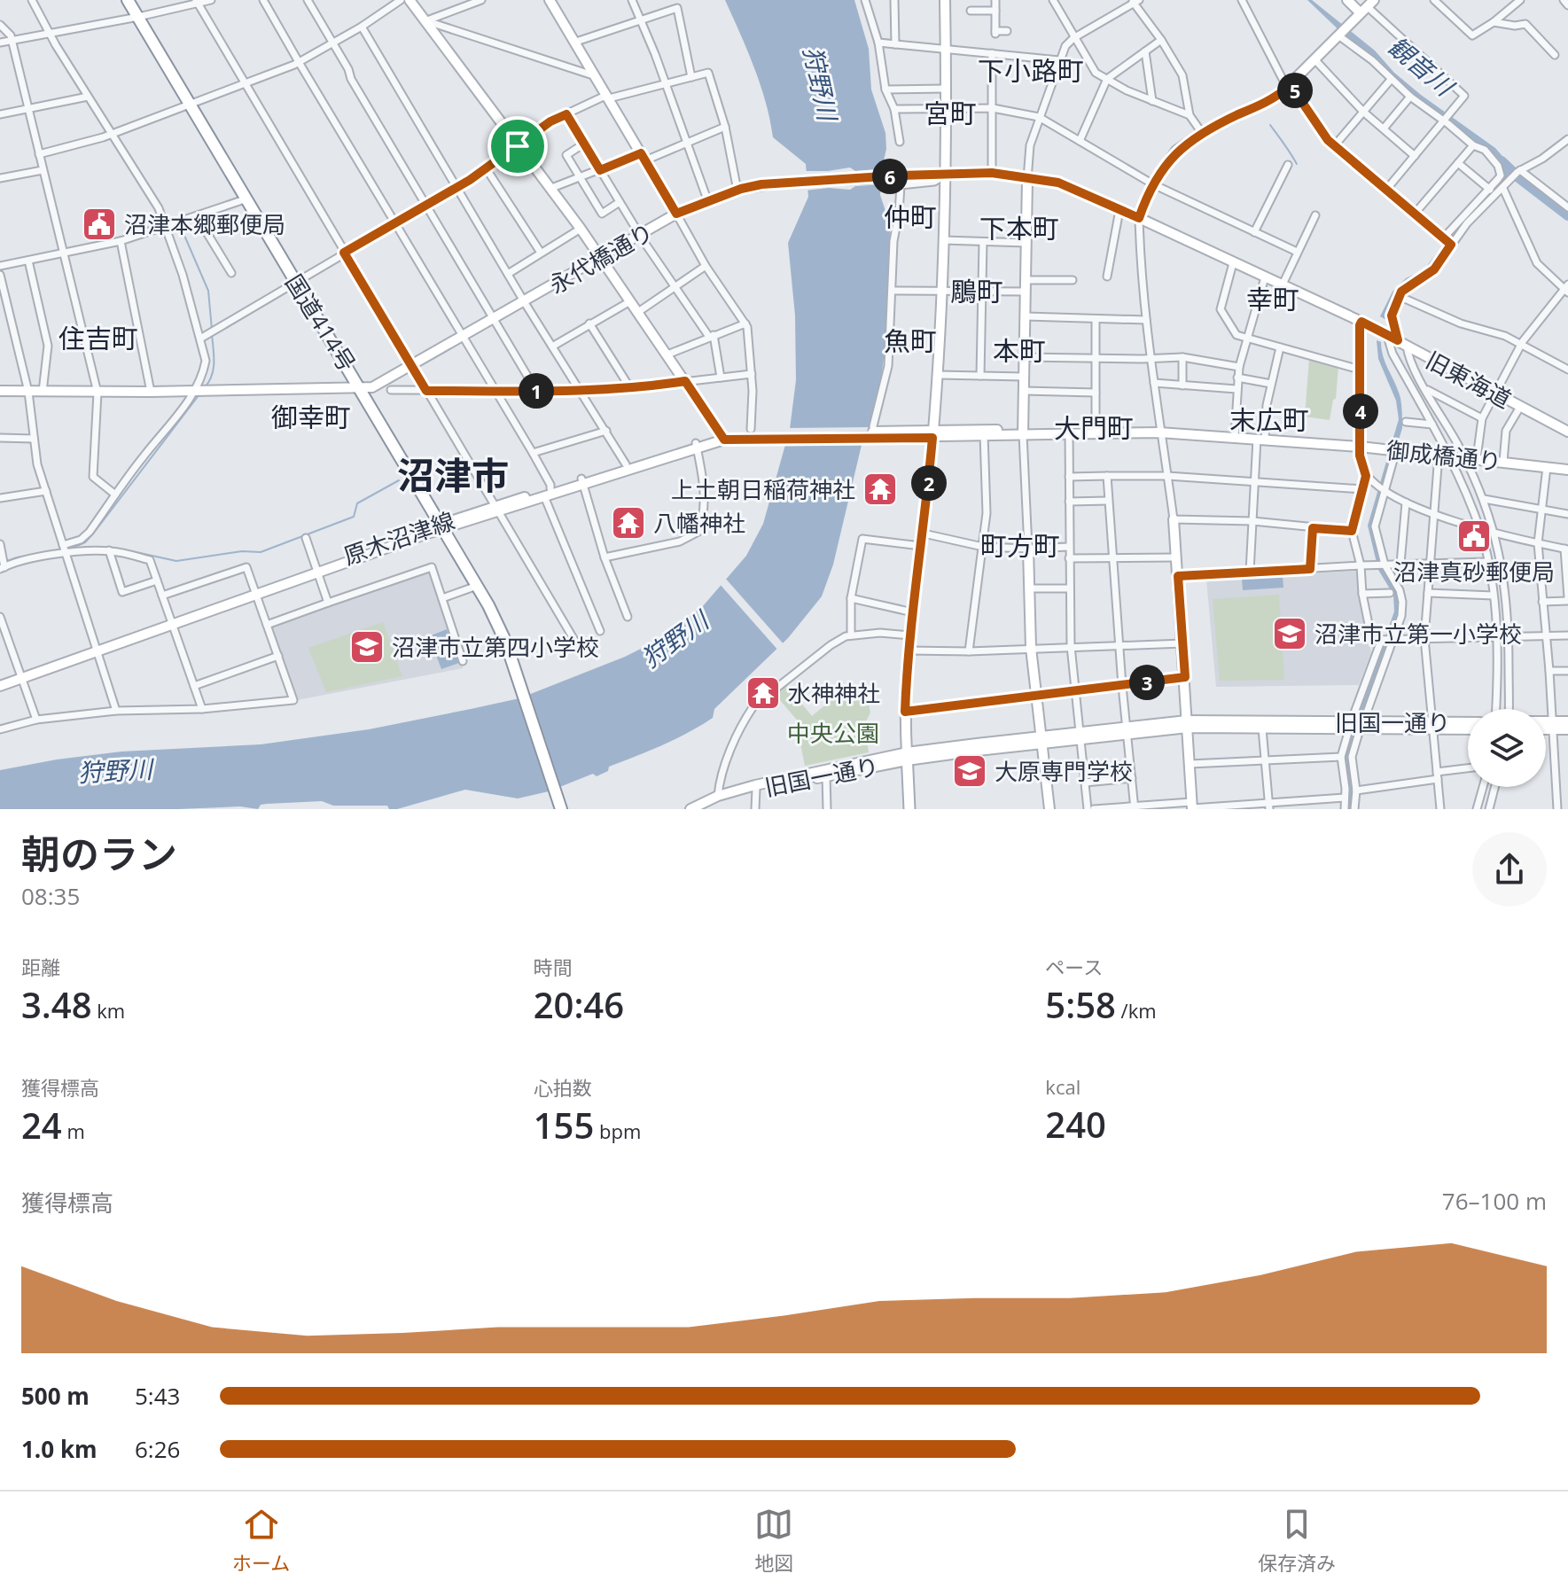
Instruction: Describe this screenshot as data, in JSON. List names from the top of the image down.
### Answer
{
  "streets": {
    "highway": ["国道414号"],
    "main road": [
      "永代橋通り",
      "旧東海道",
      "御成橋通り",
      "原木沼津線",
      "旧国一通り"
    ]
  },
  "crossings": [
    ["永代橋通り", "国道414号"],
    ["永代橋通り", "旧東海道"],
    ["国道414号", "原木沼津線"],
    ["御成橋通り", "原木沼津線"]
  ],
  "districts": [
    "下小路町",
    "宮町",
    "仲町",
    "下本町",
    "鵰町",
    "幸町",
    "住吉町",
    "魚町",
    "本町",
    "御幸町",
    "末広町",
    "大門町",
    "沼津市",
    "町方町"
  ],
  "water": ["観音川", "狩野川"],
  "parks": ["中央公園"],
  "places": {
    "public building": ["沼津本郷郵便局", "沼津真砂郵便局"],
    "temple": ["上土朝日稲荷神社", "八幡神社", "水神神社"],
    "school or university": ["沼津市立第一小学校", "沼津市立第四小学校", "大原専門学校"]
  },
  "page": {
    "pins": [
      "5",
      "6",
      "1",
      "4",
      "2",
      "3"
    ],
    "heading": ["朝のラン", "08:35"],
    "stats": [
      ["距離", "3.48 km"],
      ["時間", "20:46"],
      ["ペース", "5:58 /km"],
      ["獲得標高", "24 m"],
      ["心拍数", "155 bpm"],
      ["kcal", "240"]
    ],
    "chart": ["獲得標高", "76–100 m"],
    "list": [
      {
        "name": "500 m",
        "note": "5:43"
      },
      {
        "name": "1.0 km",
        "note": "6:26"
      }
    ],
    "tabs": ["ホーム", "地図", "保存済み"]
  }
}
